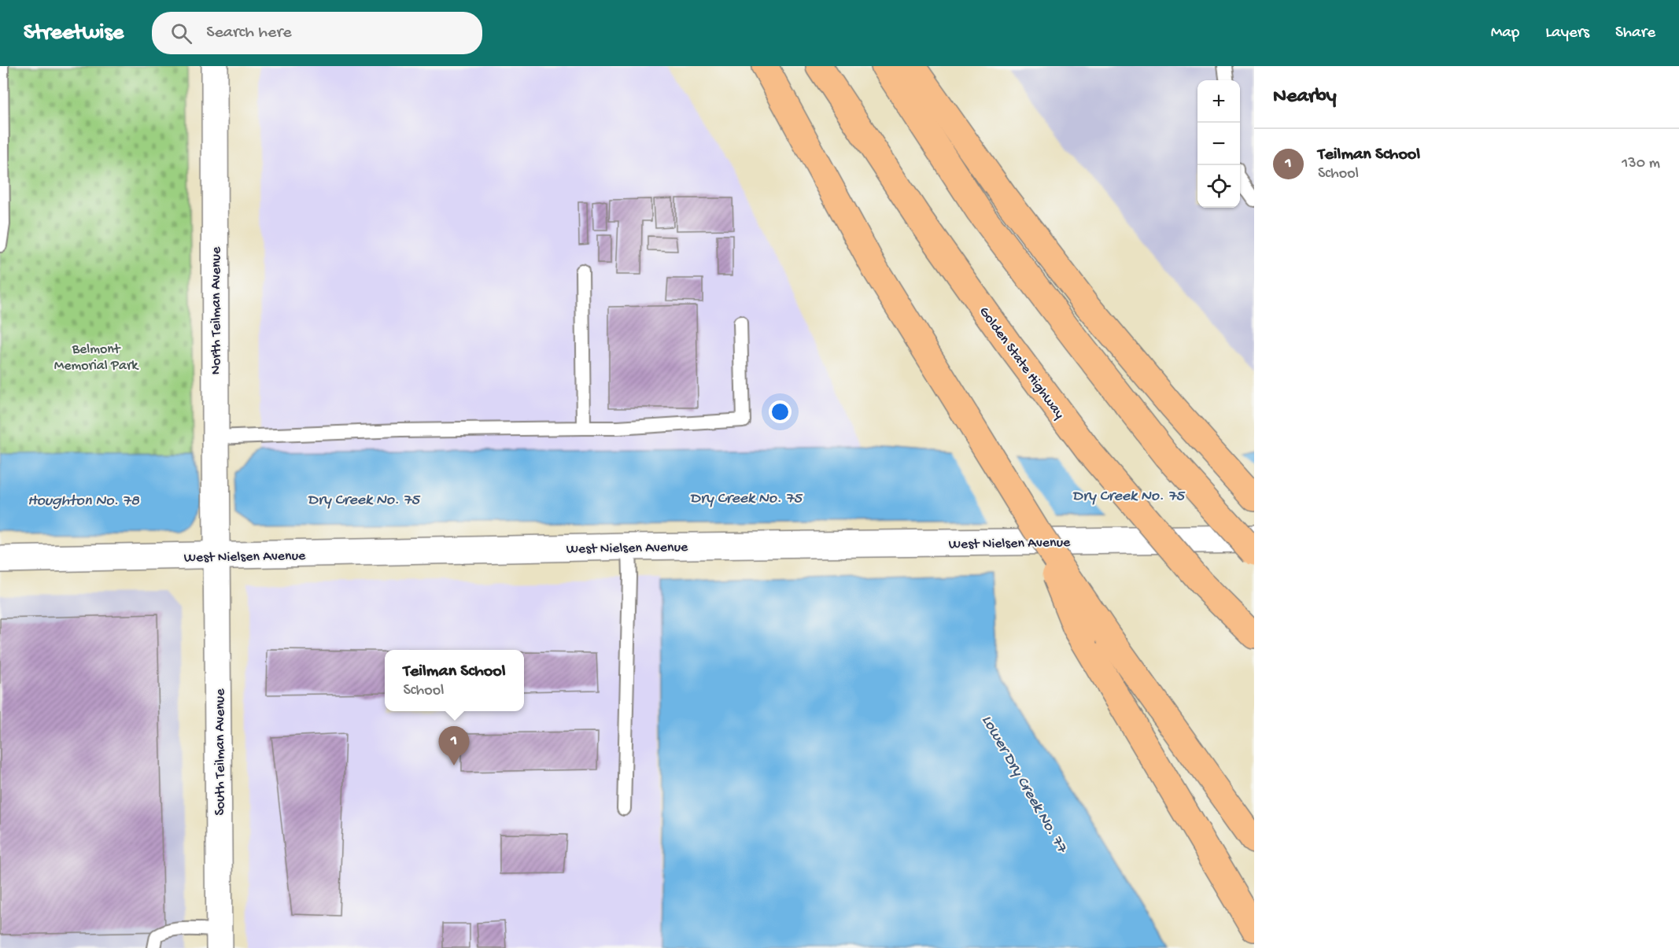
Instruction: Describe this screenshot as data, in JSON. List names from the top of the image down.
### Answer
{
  "streets": {
    "highway": ["Golden State Highway"],
    "street": ["North Teilman Avenue", "West Nielsen Avenue", "South Teilman Avenue"]
  },
  "crossings": [
    ["North Teilman Avenue", "West Nielsen Avenue"],
    ["North Teilman Avenue", "South Teilman Avenue"],
    ["West Nielsen Avenue", "South Teilman Avenue"]
  ],
  "water": ["Dry Creek No. 75", "Houghton No. 78", "Lower Dry Creek No. 77"],
  "parks": ["Belmont Memorial Park"],
  "page": {
    "header": "Streetwise",
    "search": "Search here",
    "nav": ["Map", "Layers", "Share"],
    "heading": "Nearby",
    "map_buttons": ["+", "−"],
    "list": [
      {
        "mark": "1",
        "name": "Teilman School",
        "note": "School",
        "value": "130 m"
      }
    ],
    "popup": ["Teilman School", "School"],
    "pins": "1"
  }
}
